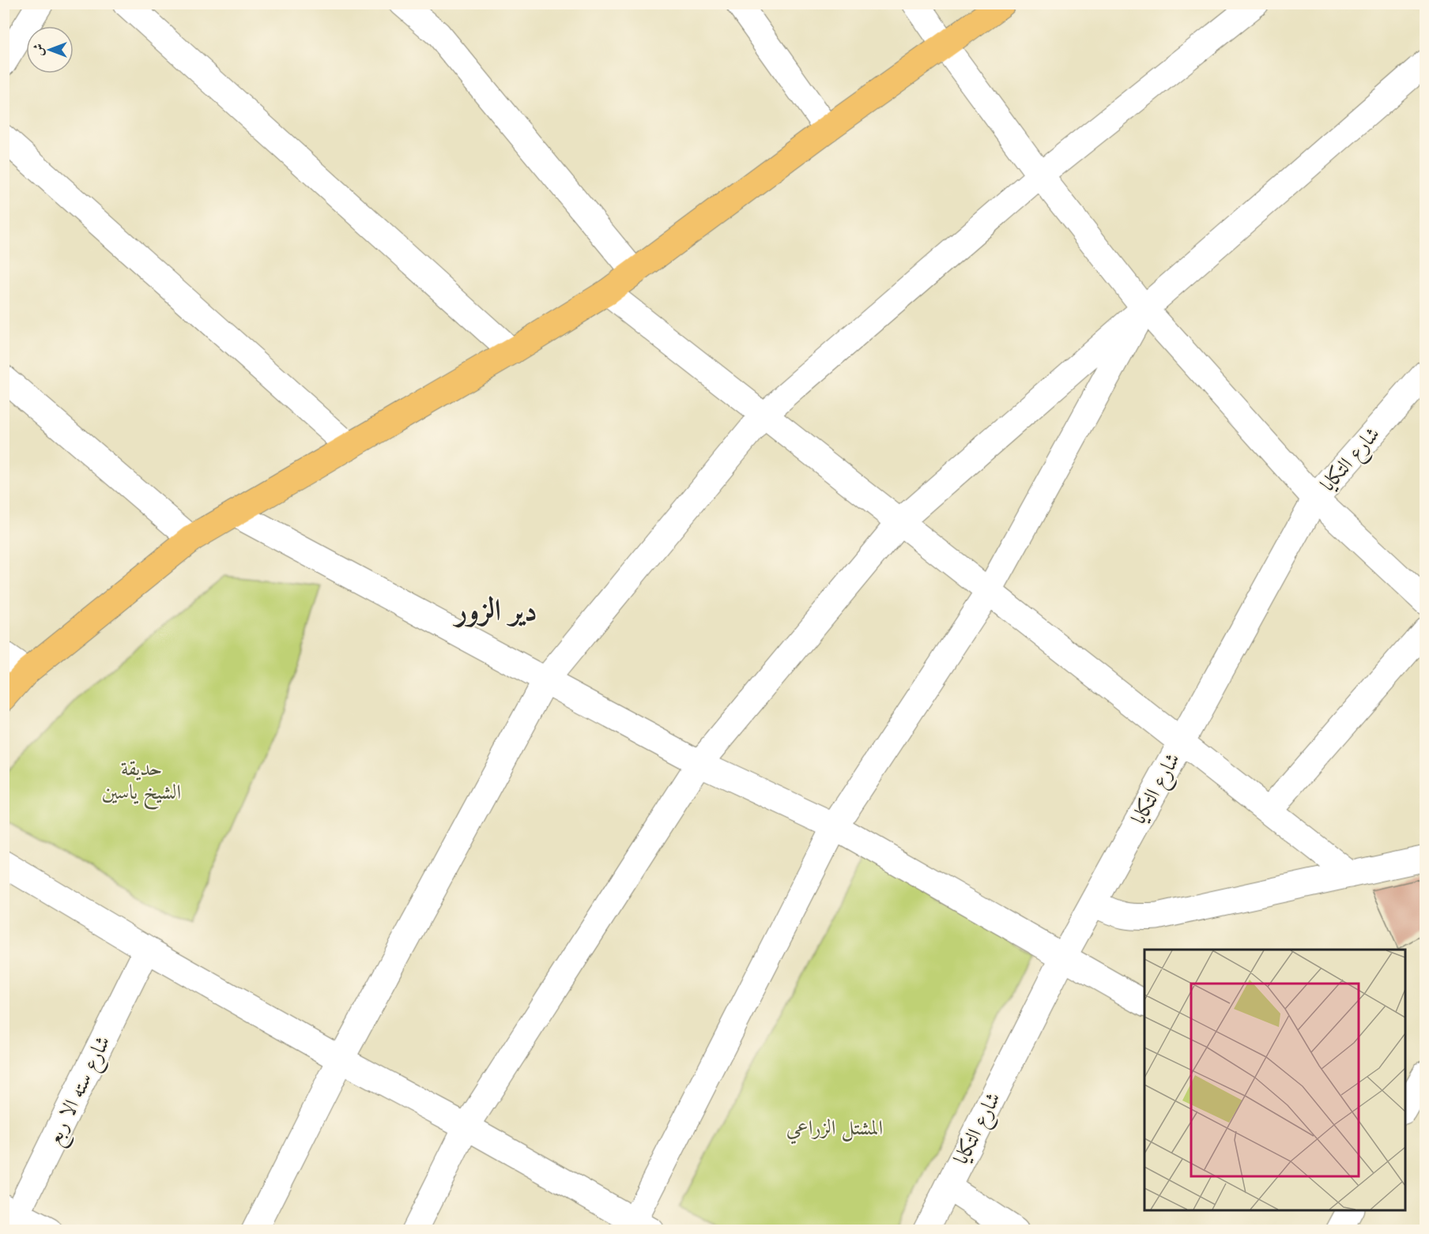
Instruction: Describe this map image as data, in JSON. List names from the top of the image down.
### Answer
{
  "streets": {
    "street": ["شارع التكايا", "شارع سته الا ربع"]
  },
  "districts": ["دير الزور"],
  "parks": ["حديقة الشيخ ياسين", "المشتل الزراعي"],
  "north": "left"
}
